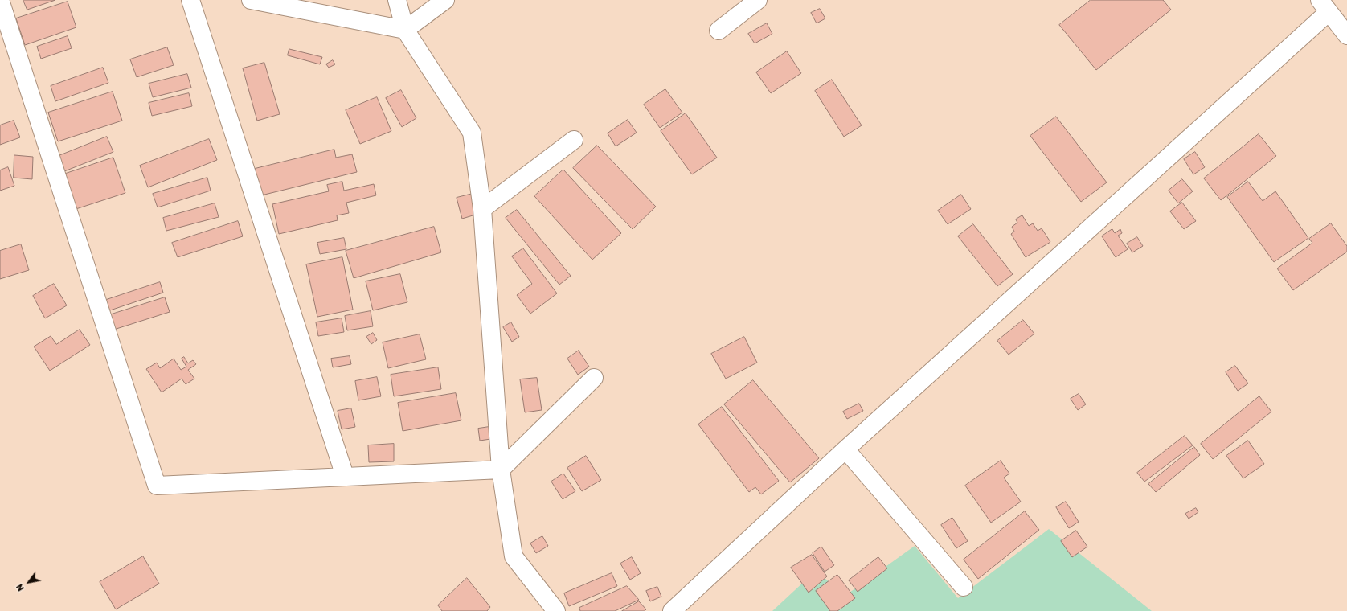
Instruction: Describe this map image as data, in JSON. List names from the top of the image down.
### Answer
{
  "north": "bottom left"
}
